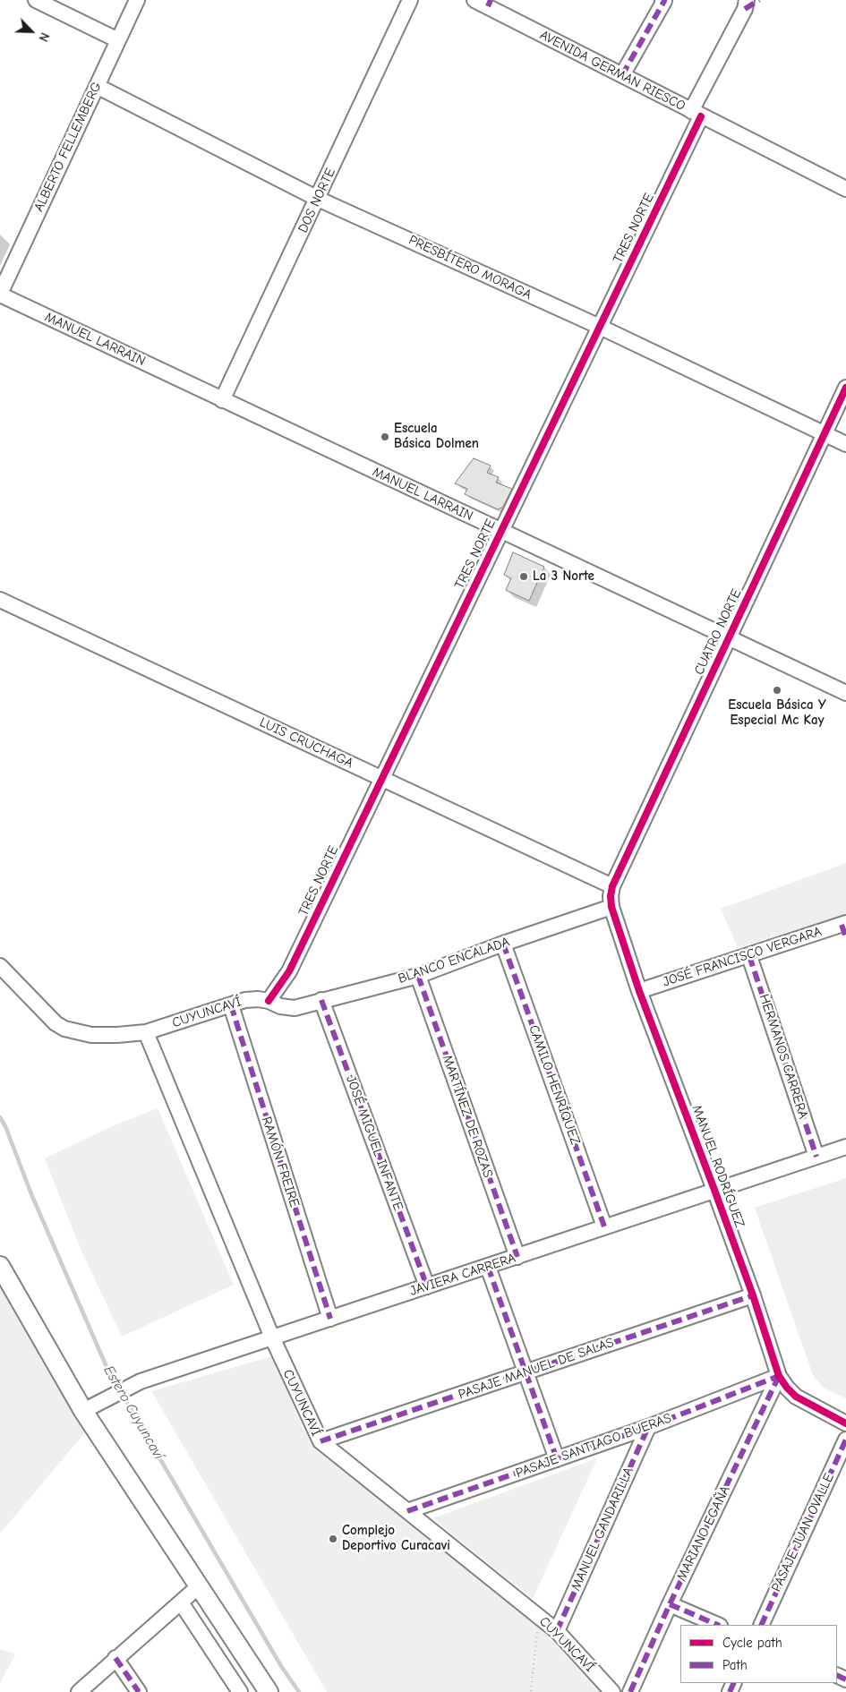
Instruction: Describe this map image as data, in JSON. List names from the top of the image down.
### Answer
{
  "streets": {
    "street": [
      "AVENIDA GERMAN RIESCO",
      "ALBERTO FELLEMBERG",
      "DOS NORTE",
      "TRES NORTE",
      "PRESBÍTERO MORAGA",
      "MANUEL LARRAIN",
      "CUATRO NORTE",
      "LUIS CRUCHAGA",
      "JOSÉ FRANCISCO VERGARA",
      "BLANCO ENCALADA",
      "CUYUNCAVÍ",
      "HERMANOS CARRERA",
      "CAMILO HENRÍQUEZ",
      "MARTÍNEZ DE ROZAS",
      "JOSÉ MIGUEL INFANTE",
      "RAMÓN FREIRE",
      "MANUEL RODRÍGUEZ",
      "JAVIERA CARRERA",
      "PASAJE MANUEL DE SALAS",
      "PASAJE SANTIAGO BUERAS",
      "MANUEL GANDARILLA",
      "PASAJE JUAN OVALLE",
      "MARIANO EGAÑA"
    ]
  },
  "crossings": [
    ["AVENIDA GERMAN RIESCO", "TRES NORTE"],
    ["ALBERTO FELLEMBERG", "PRESBÍTERO MORAGA"],
    ["ALBERTO FELLEMBERG", "MANUEL LARRAIN"],
    ["DOS NORTE", "PRESBÍTERO MORAGA"],
    ["DOS NORTE", "MANUEL LARRAIN"],
    ["TRES NORTE", "PRESBÍTERO MORAGA"],
    ["TRES NORTE", "MANUEL LARRAIN"],
    ["TRES NORTE", "LUIS CRUCHAGA"],
    ["TRES NORTE", "BLANCO ENCALADA"],
    ["TRES NORTE", "CUYUNCAVÍ"],
    ["PRESBÍTERO MORAGA", "CUATRO NORTE"],
    ["MANUEL LARRAIN", "CUATRO NORTE"],
    ["CUATRO NORTE", "LUIS CRUCHAGA"],
    ["CUATRO NORTE", "MANUEL RODRÍGUEZ"],
    ["LUIS CRUCHAGA", "MANUEL RODRÍGUEZ"],
    ["JOSÉ FRANCISCO VERGARA", "HERMANOS CARRERA"],
    ["JOSÉ FRANCISCO VERGARA", "MANUEL RODRÍGUEZ"],
    ["BLANCO ENCALADA", "CUYUNCAVÍ"],
    ["BLANCO ENCALADA", "CAMILO HENRÍQUEZ"],
    ["BLANCO ENCALADA", "MARTÍNEZ DE ROZAS"],
    ["BLANCO ENCALADA", "JOSÉ MIGUEL INFANTE"],
    ["BLANCO ENCALADA", "MANUEL RODRÍGUEZ"],
    ["CUYUNCAVÍ", "RAMÓN FREIRE"],
    ["CUYUNCAVÍ", "JAVIERA CARRERA"],
    ["CUYUNCAVÍ", "PASAJE MANUEL DE SALAS"],
    ["CUYUNCAVÍ", "PASAJE SANTIAGO BUERAS"],
    ["CUYUNCAVÍ", "MANUEL GANDARILLA"],
    ["HERMANOS CARRERA", "JAVIERA CARRERA"],
    ["CAMILO HENRÍQUEZ", "JAVIERA CARRERA"],
    ["MARTÍNEZ DE ROZAS", "JAVIERA CARRERA"],
    ["JOSÉ MIGUEL INFANTE", "JAVIERA CARRERA"],
    ["RAMÓN FREIRE", "JAVIERA CARRERA"],
    ["MANUEL RODRÍGUEZ", "JAVIERA CARRERA"],
    ["MANUEL RODRÍGUEZ", "PASAJE MANUEL DE SALAS"],
    ["MANUEL RODRÍGUEZ", "PASAJE SANTIAGO BUERAS"],
    ["MANUEL RODRÍGUEZ", "MARIANO EGAÑA"],
    ["PASAJE SANTIAGO BUERAS", "MANUEL GANDARILLA"],
    ["PASAJE SANTIAGO BUERAS", "MARIANO EGAÑA"]
  ],
  "water": ["Estero Cuyuncaví"],
  "places": [
    "Escuela Básica Dolmen",
    "La 3 Norte",
    "Escuela Básica Y Especial Mc Kay",
    "Complejo Deportivo Curacavi"
  ],
  "legend": ["Cycle path", "Path"],
  "north": "bottom right"
}
